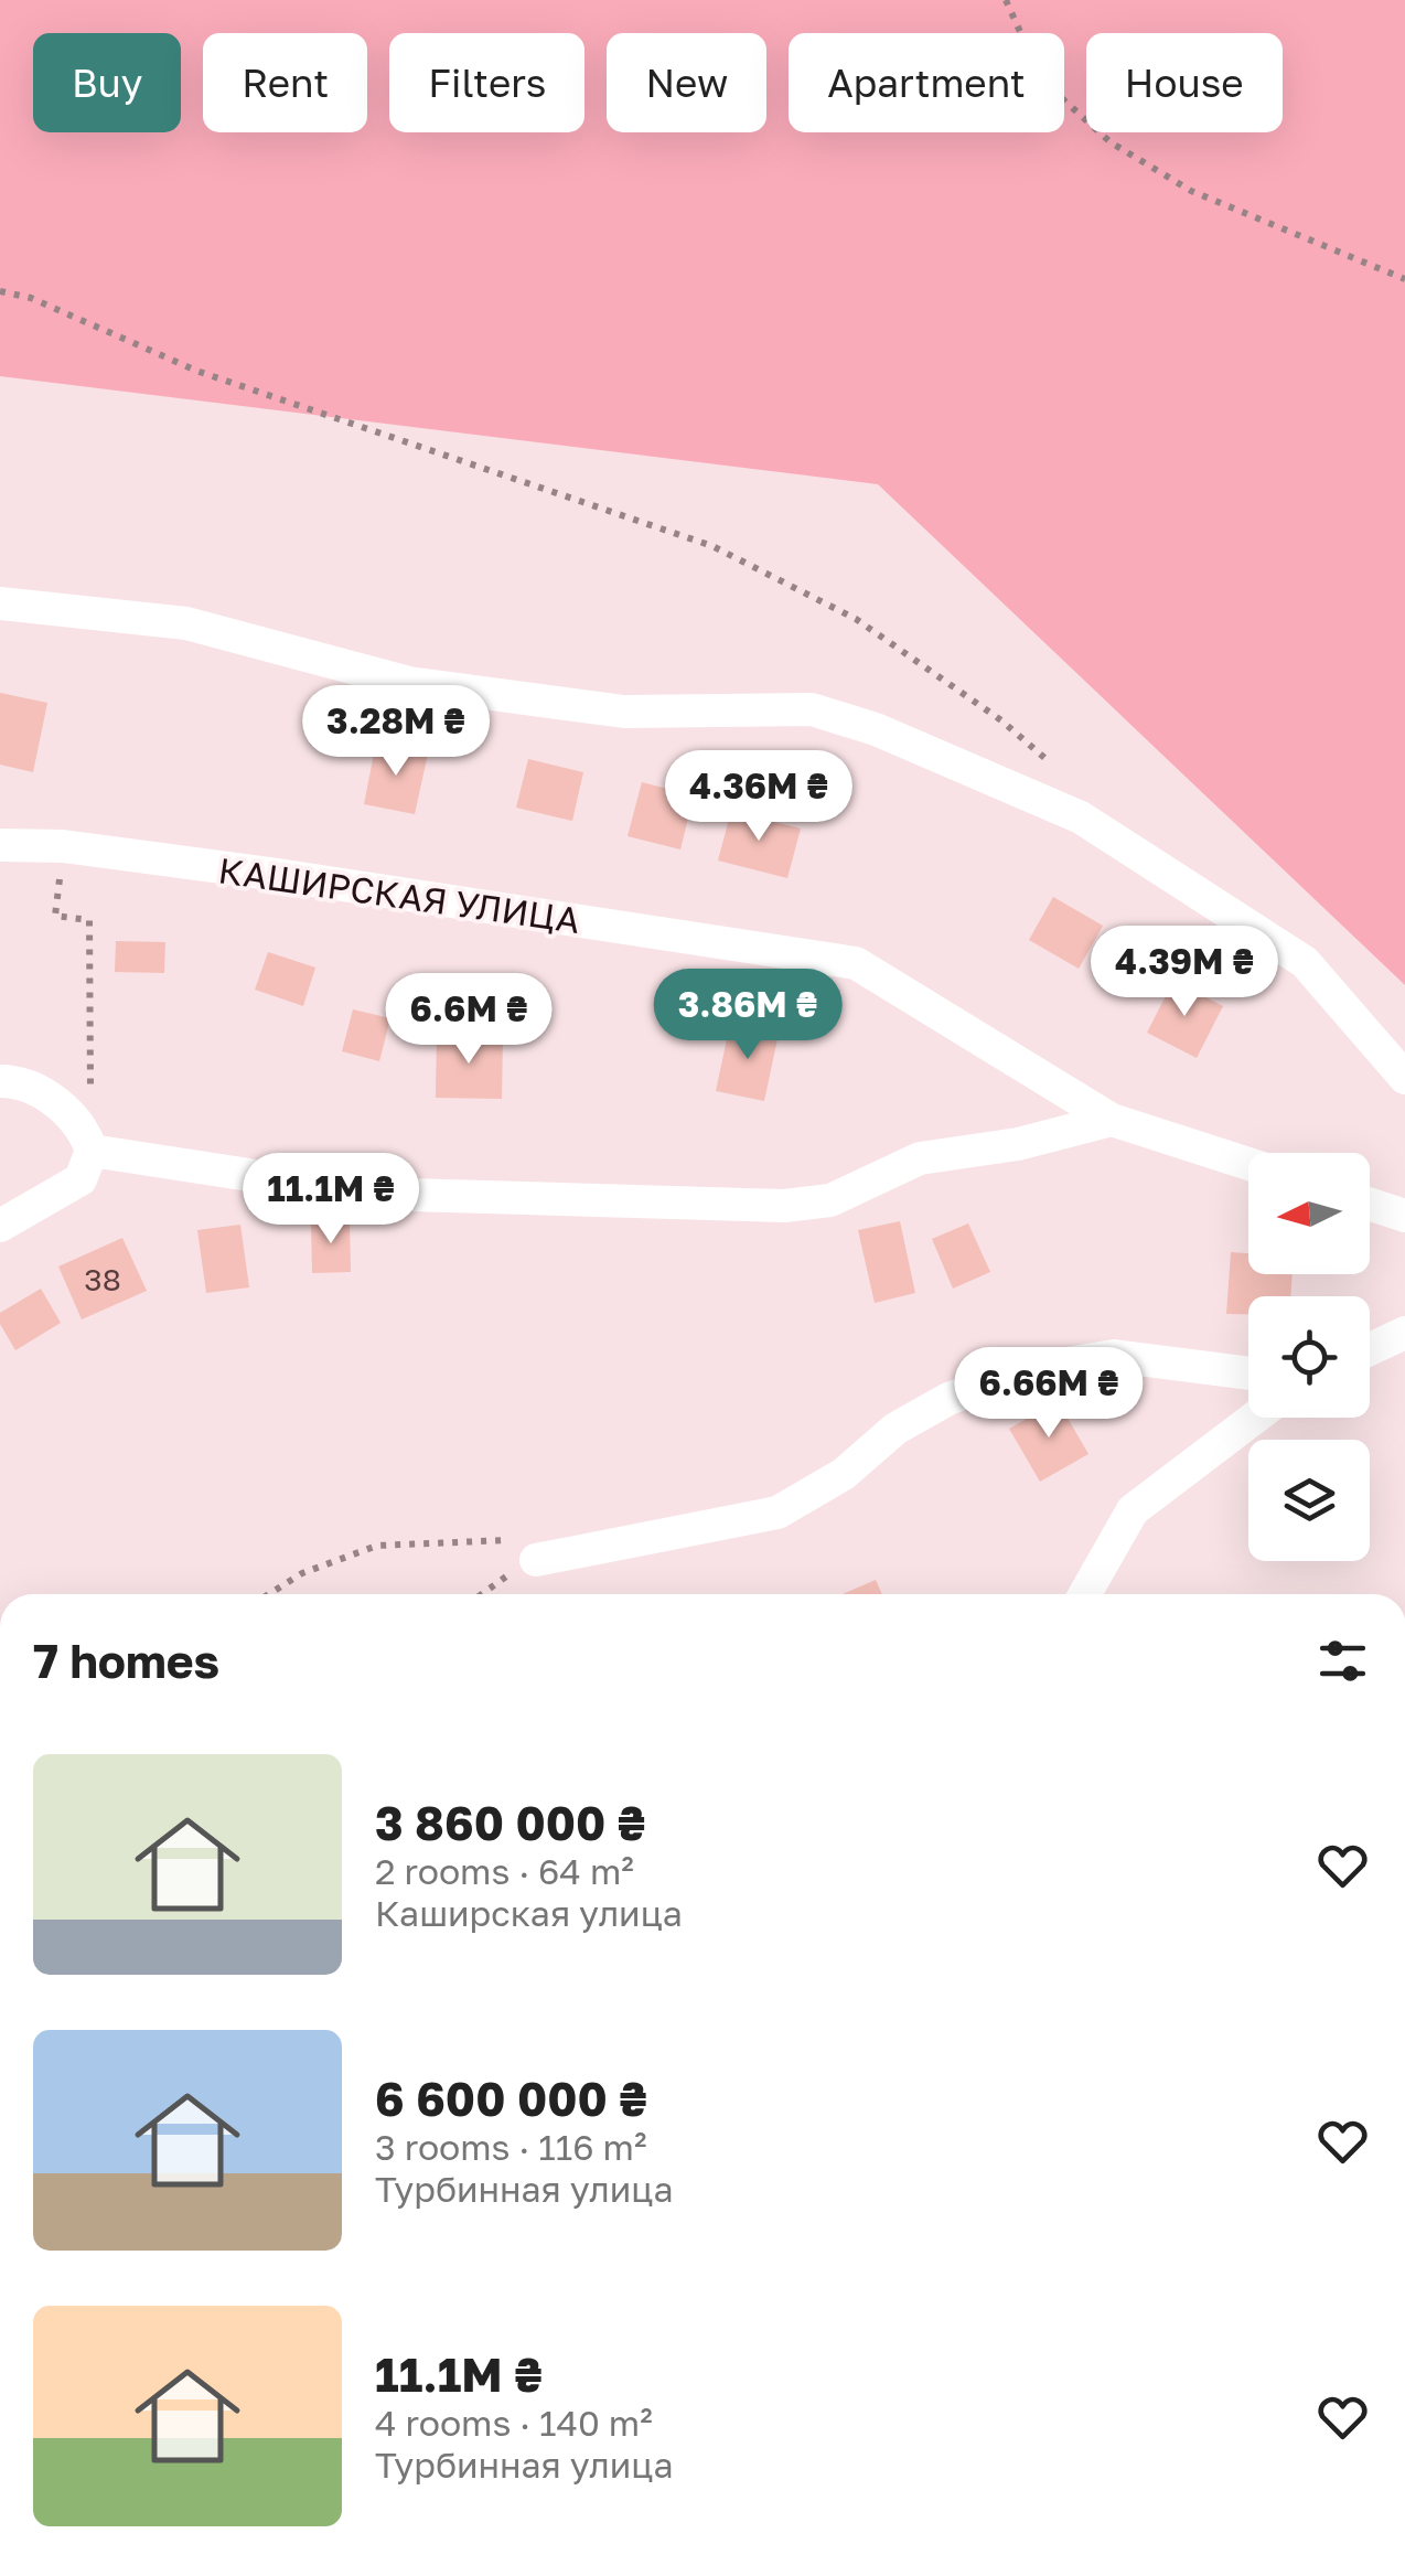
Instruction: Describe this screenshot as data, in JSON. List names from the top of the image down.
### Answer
{
  "streets": {
    "street": ["КАШИРСКАЯ УЛИЦА"]
  },
  "house_numbers": ["38"],
  "north": "left",
  "page": {
    "chip": [
      "Buy",
      "Rent",
      "Filters",
      "New",
      "Apartment",
      "House"
    ],
    "price": [
      "3.28M ₴",
      "4.36M ₴",
      "4.39M ₴",
      "3.86M ₴",
      "6.6M ₴",
      "11.1M ₴",
      "6.66M ₴"
    ],
    "heading": "7 homes",
    "list": [
      {
        "name": "3 860 000 ₴",
        "note": "2 rooms · 64 m² · Каширская улица"
      },
      {
        "name": "6 600 000 ₴",
        "note": "3 rooms · 116 m² · Турбинная улица"
      },
      {
        "name": "11.1M ₴",
        "note": "4 rooms · 140 m² · Турбинная улица"
      }
    ]
  }
}
